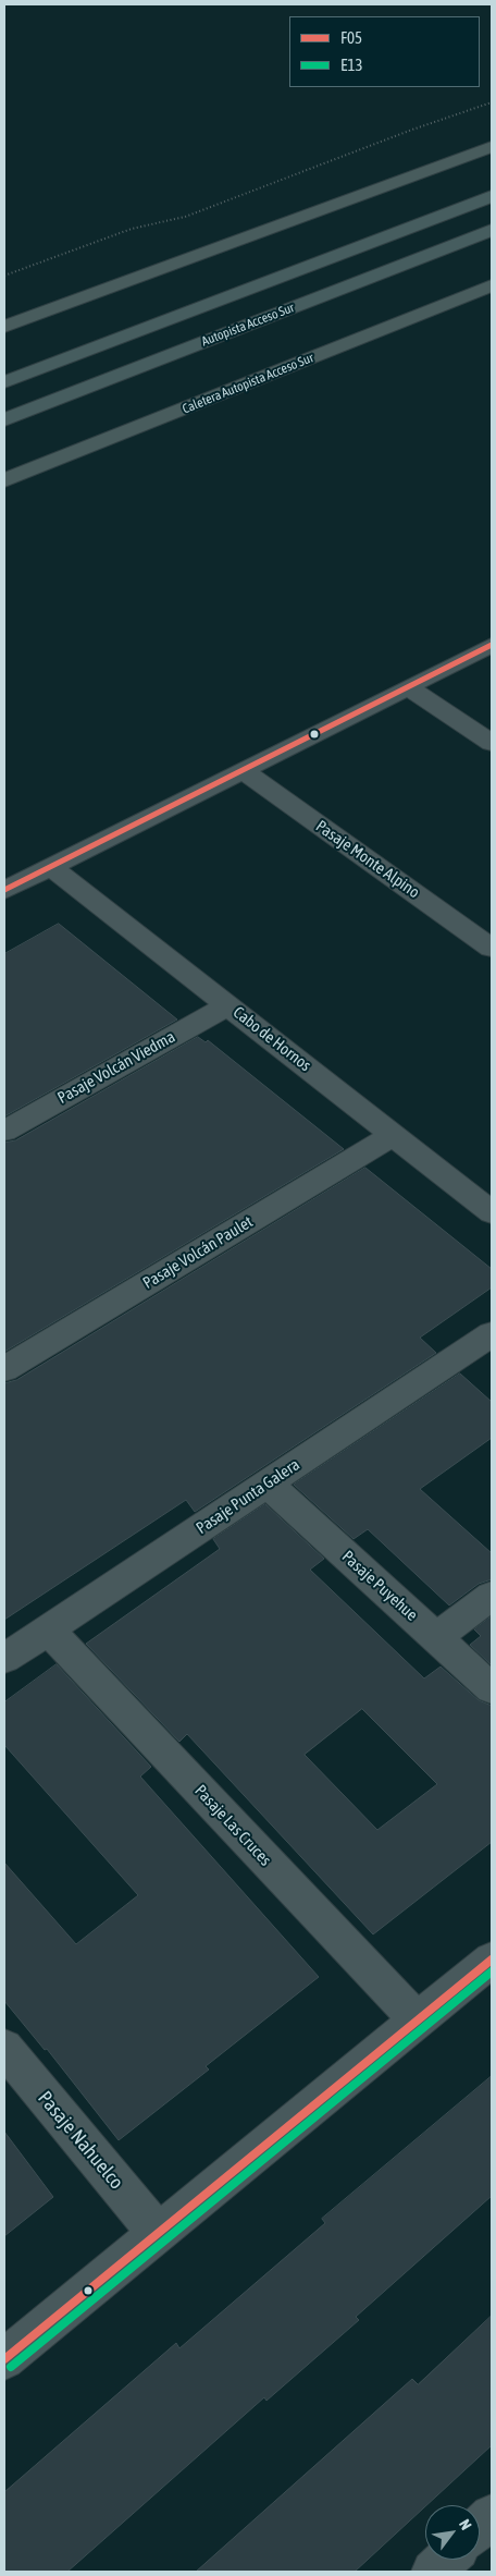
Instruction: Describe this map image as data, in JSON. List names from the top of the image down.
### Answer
{
  "streets": {
    "highway": ["Autopista Acceso Sur"],
    "main road": ["Caletera Autopista Acceso Sur"],
    "street": [
      "Pasaje Monte Alpino",
      "Cabo de Hornos",
      "Pasaje Volcán Viedma",
      "Pasaje Volcán Paulet",
      "Pasaje Punta Galera",
      "Pasaje Puyehue",
      "Pasaje Las Cruces",
      "Pasaje Nahuelco"
    ]
  },
  "crossings": [
    ["Cabo de Hornos", "Pasaje Volcán Viedma"],
    ["Cabo de Hornos", "Pasaje Volcán Paulet"],
    ["Pasaje Punta Galera", "Pasaje Puyehue"],
    ["Pasaje Punta Galera", "Pasaje Las Cruces"]
  ],
  "lines": ["transit line F05", "transit line E13"],
  "legend": ["F05", "E13"],
  "north": "top right"
}
